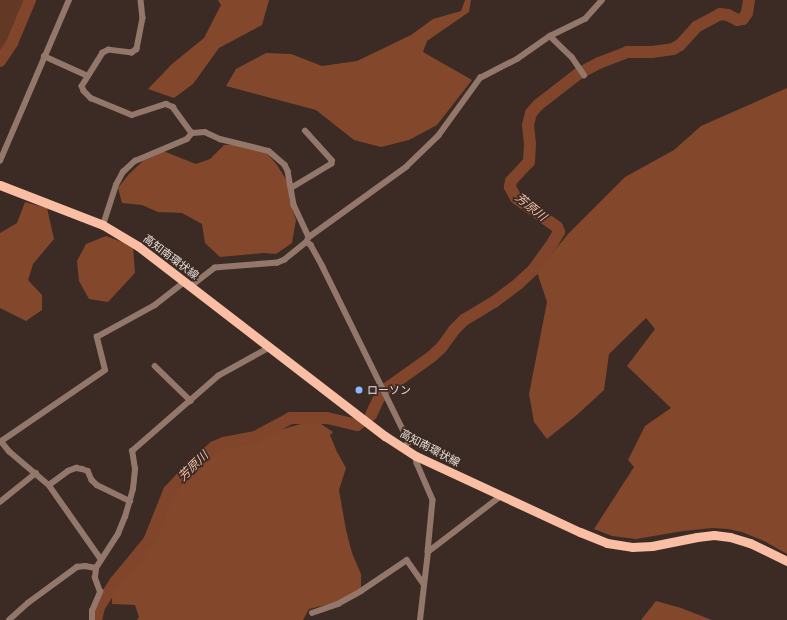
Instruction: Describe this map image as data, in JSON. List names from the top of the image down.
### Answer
{
  "streets": {
    "main road": ["高知南環状線"]
  },
  "water": ["芳原川"],
  "places": ["ローソン"]
}
